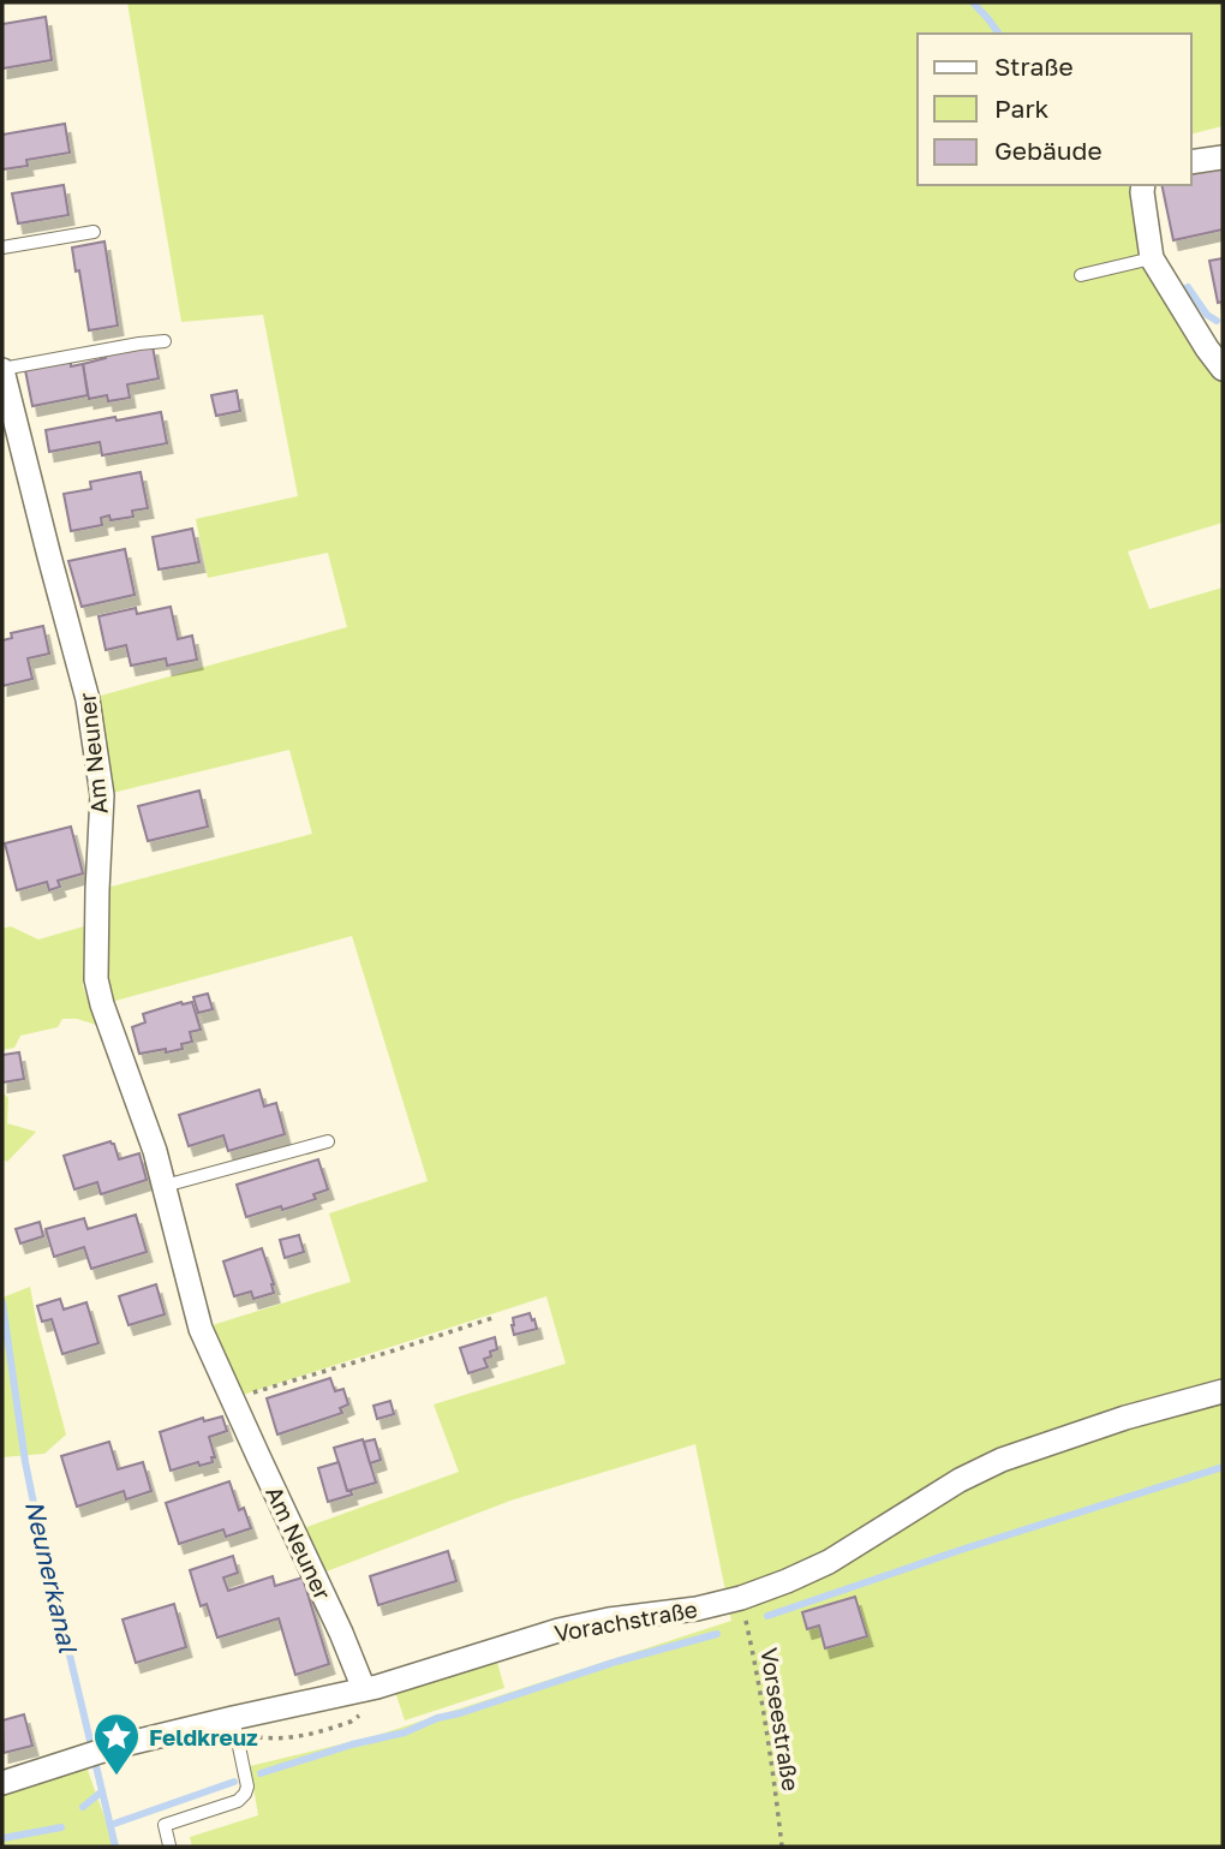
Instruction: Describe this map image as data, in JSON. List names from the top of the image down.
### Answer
{
  "streets": {
    "street": ["Am Neuner", "Vorachstraße"],
    "path": ["Vorseestraße"]
  },
  "crossings": [
    ["Am Neuner", "Vorachstraße"],
    ["Vorachstraße", "Vorseestraße"]
  ],
  "water": ["Neunerkanal"],
  "places": {
    "place": ["Feldkreuz"]
  },
  "legend": ["Straße", "Park", "Gebäude"]
}
